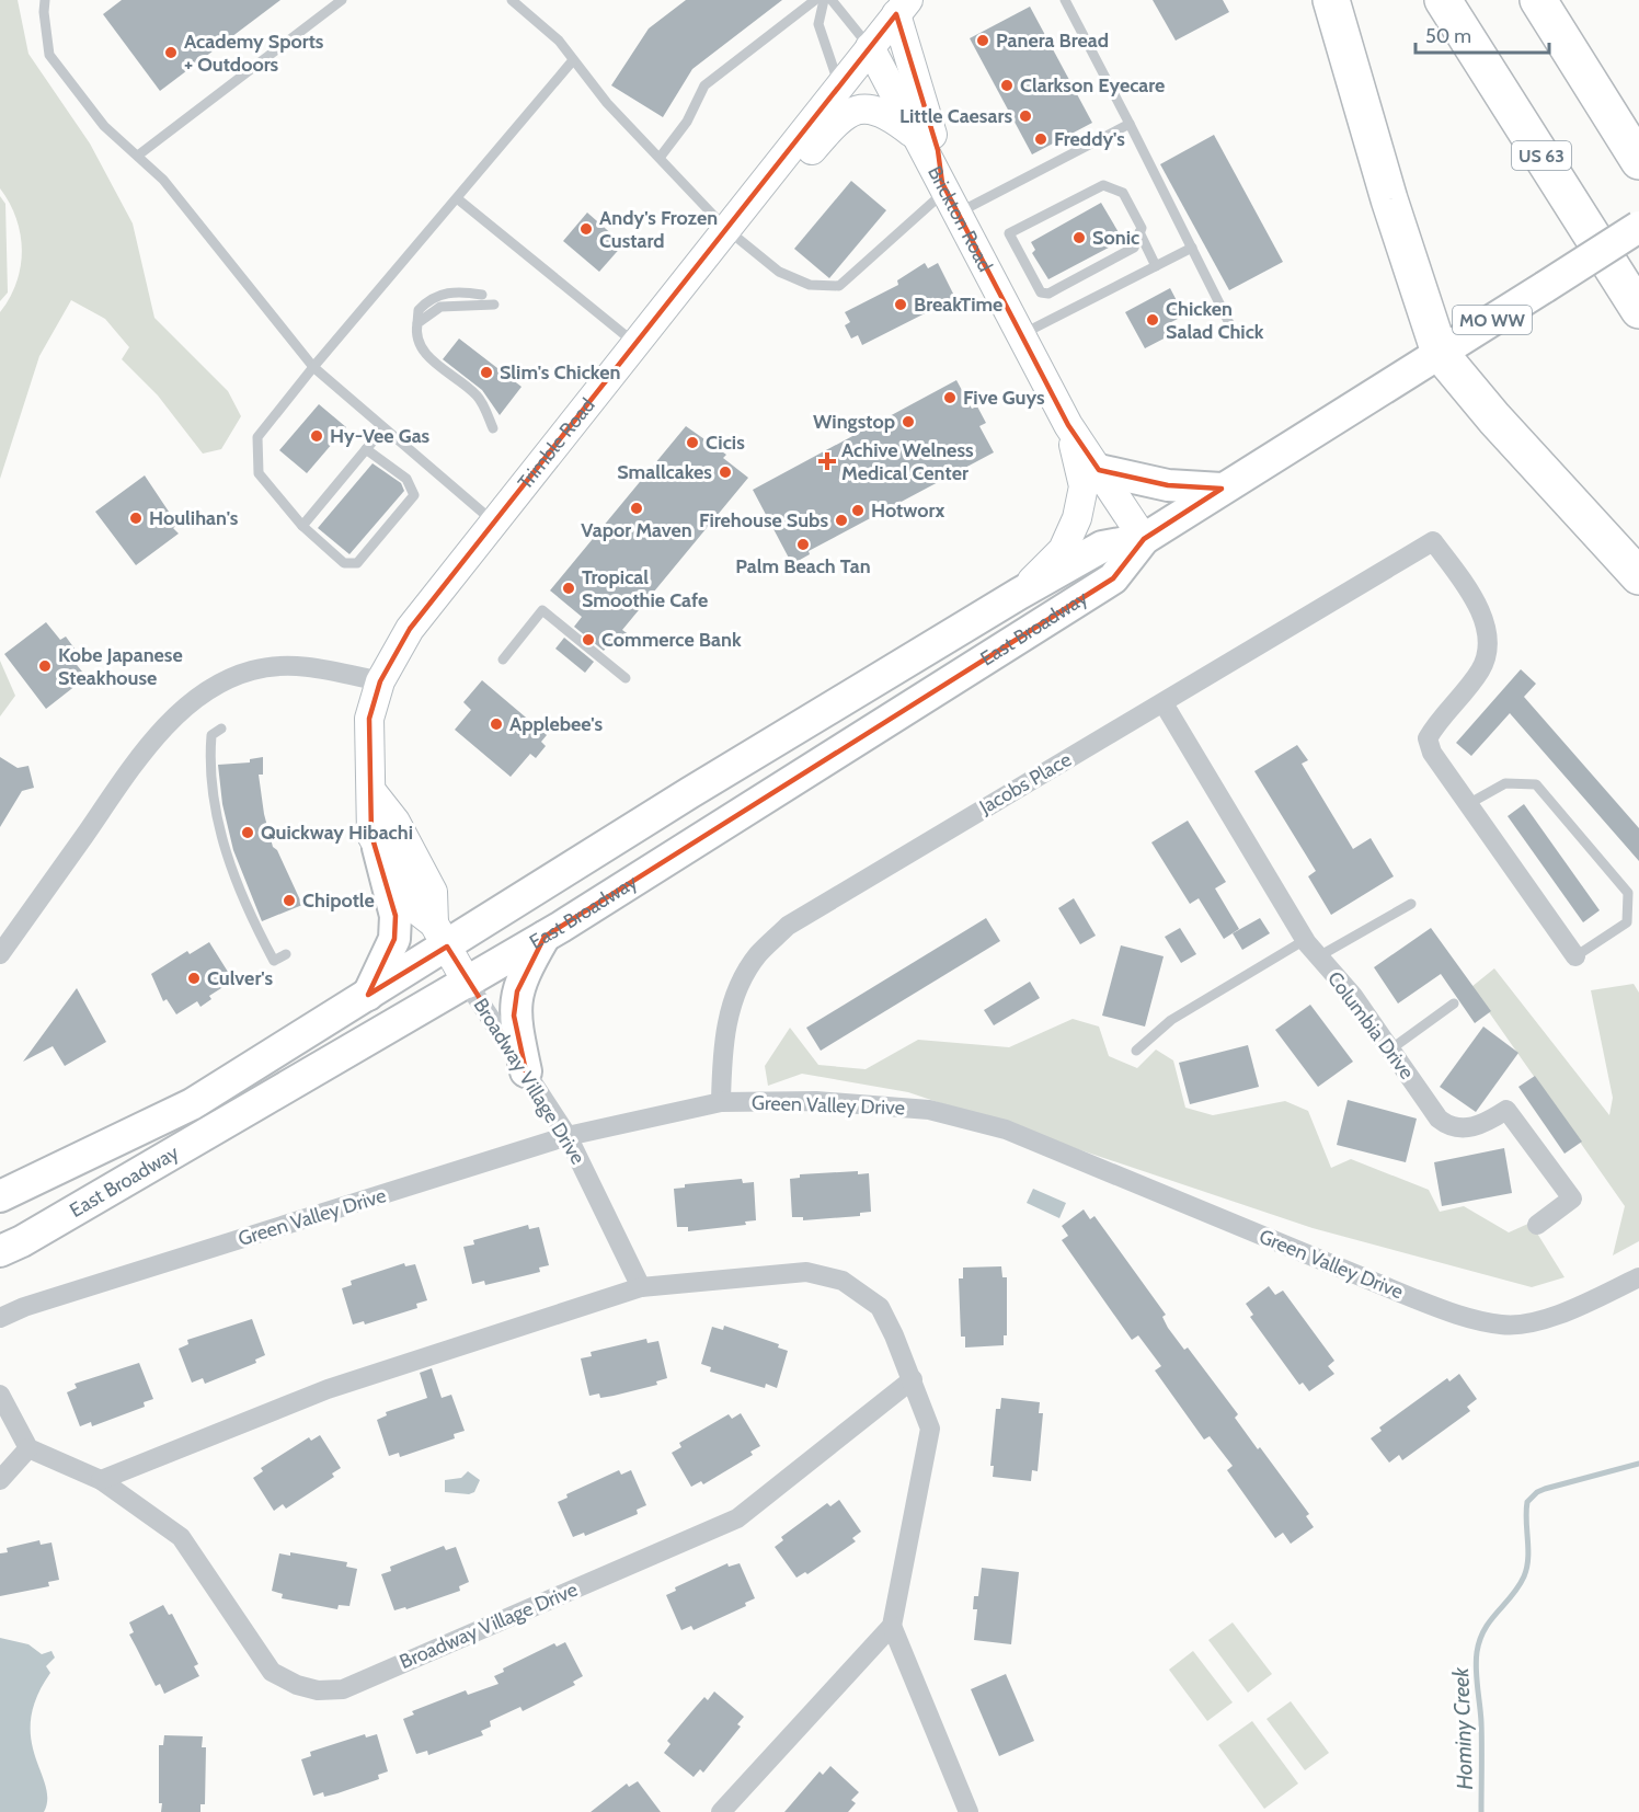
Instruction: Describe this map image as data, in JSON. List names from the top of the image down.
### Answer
{
  "streets": {
    "highway": ["US 63"],
    "main road": ["MO WW", "East Broadway"],
    "street": [
      "Brickton Road",
      "Trimble Road",
      "Jacobs Place",
      "Columbia Drive",
      "Broadway Village Drive",
      "Green Valley Drive"
    ]
  },
  "crossings": [
    ["Brickton Road", "Trimble Road"],
    ["Brickton Road", "East Broadway"],
    ["Trimble Road", "East Broadway"],
    ["Trimble Road", "Broadway Village Drive"],
    ["East Broadway", "Broadway Village Drive"],
    ["Jacobs Place", "Columbia Drive"],
    ["Jacobs Place", "Green Valley Drive"],
    ["Broadway Village Drive", "Green Valley Drive"]
  ],
  "water": ["Hominy Creek"],
  "places": {
    "other": [
      "Panera Bread",
      "Academy Sports + Outdoors",
      "Clarkson Eyecare",
      "Little Caesars",
      "Freddy's",
      "Andy's Frozen Custard",
      "Sonic",
      "BreakTime",
      "Chicken Salad Chick",
      "Slim's Chicken",
      "Five Guys",
      "Wingstop",
      "Hy-Vee Gas",
      "Cicis",
      "Smallcakes",
      "Vapor Maven",
      "Hotworx",
      "Houlihan's",
      "Firehouse Subs",
      "Palm Beach Tan",
      "Tropical Smoothie Cafe",
      "Commerce Bank",
      "Kobe Japanese Steakhouse",
      "Applebee's",
      "Quickway Hibachi",
      "Chipotle",
      "Culver's"
    ],
    "health": ["Achive Welness Medical Center"]
  },
  "scale_bar": "50 m"
}
